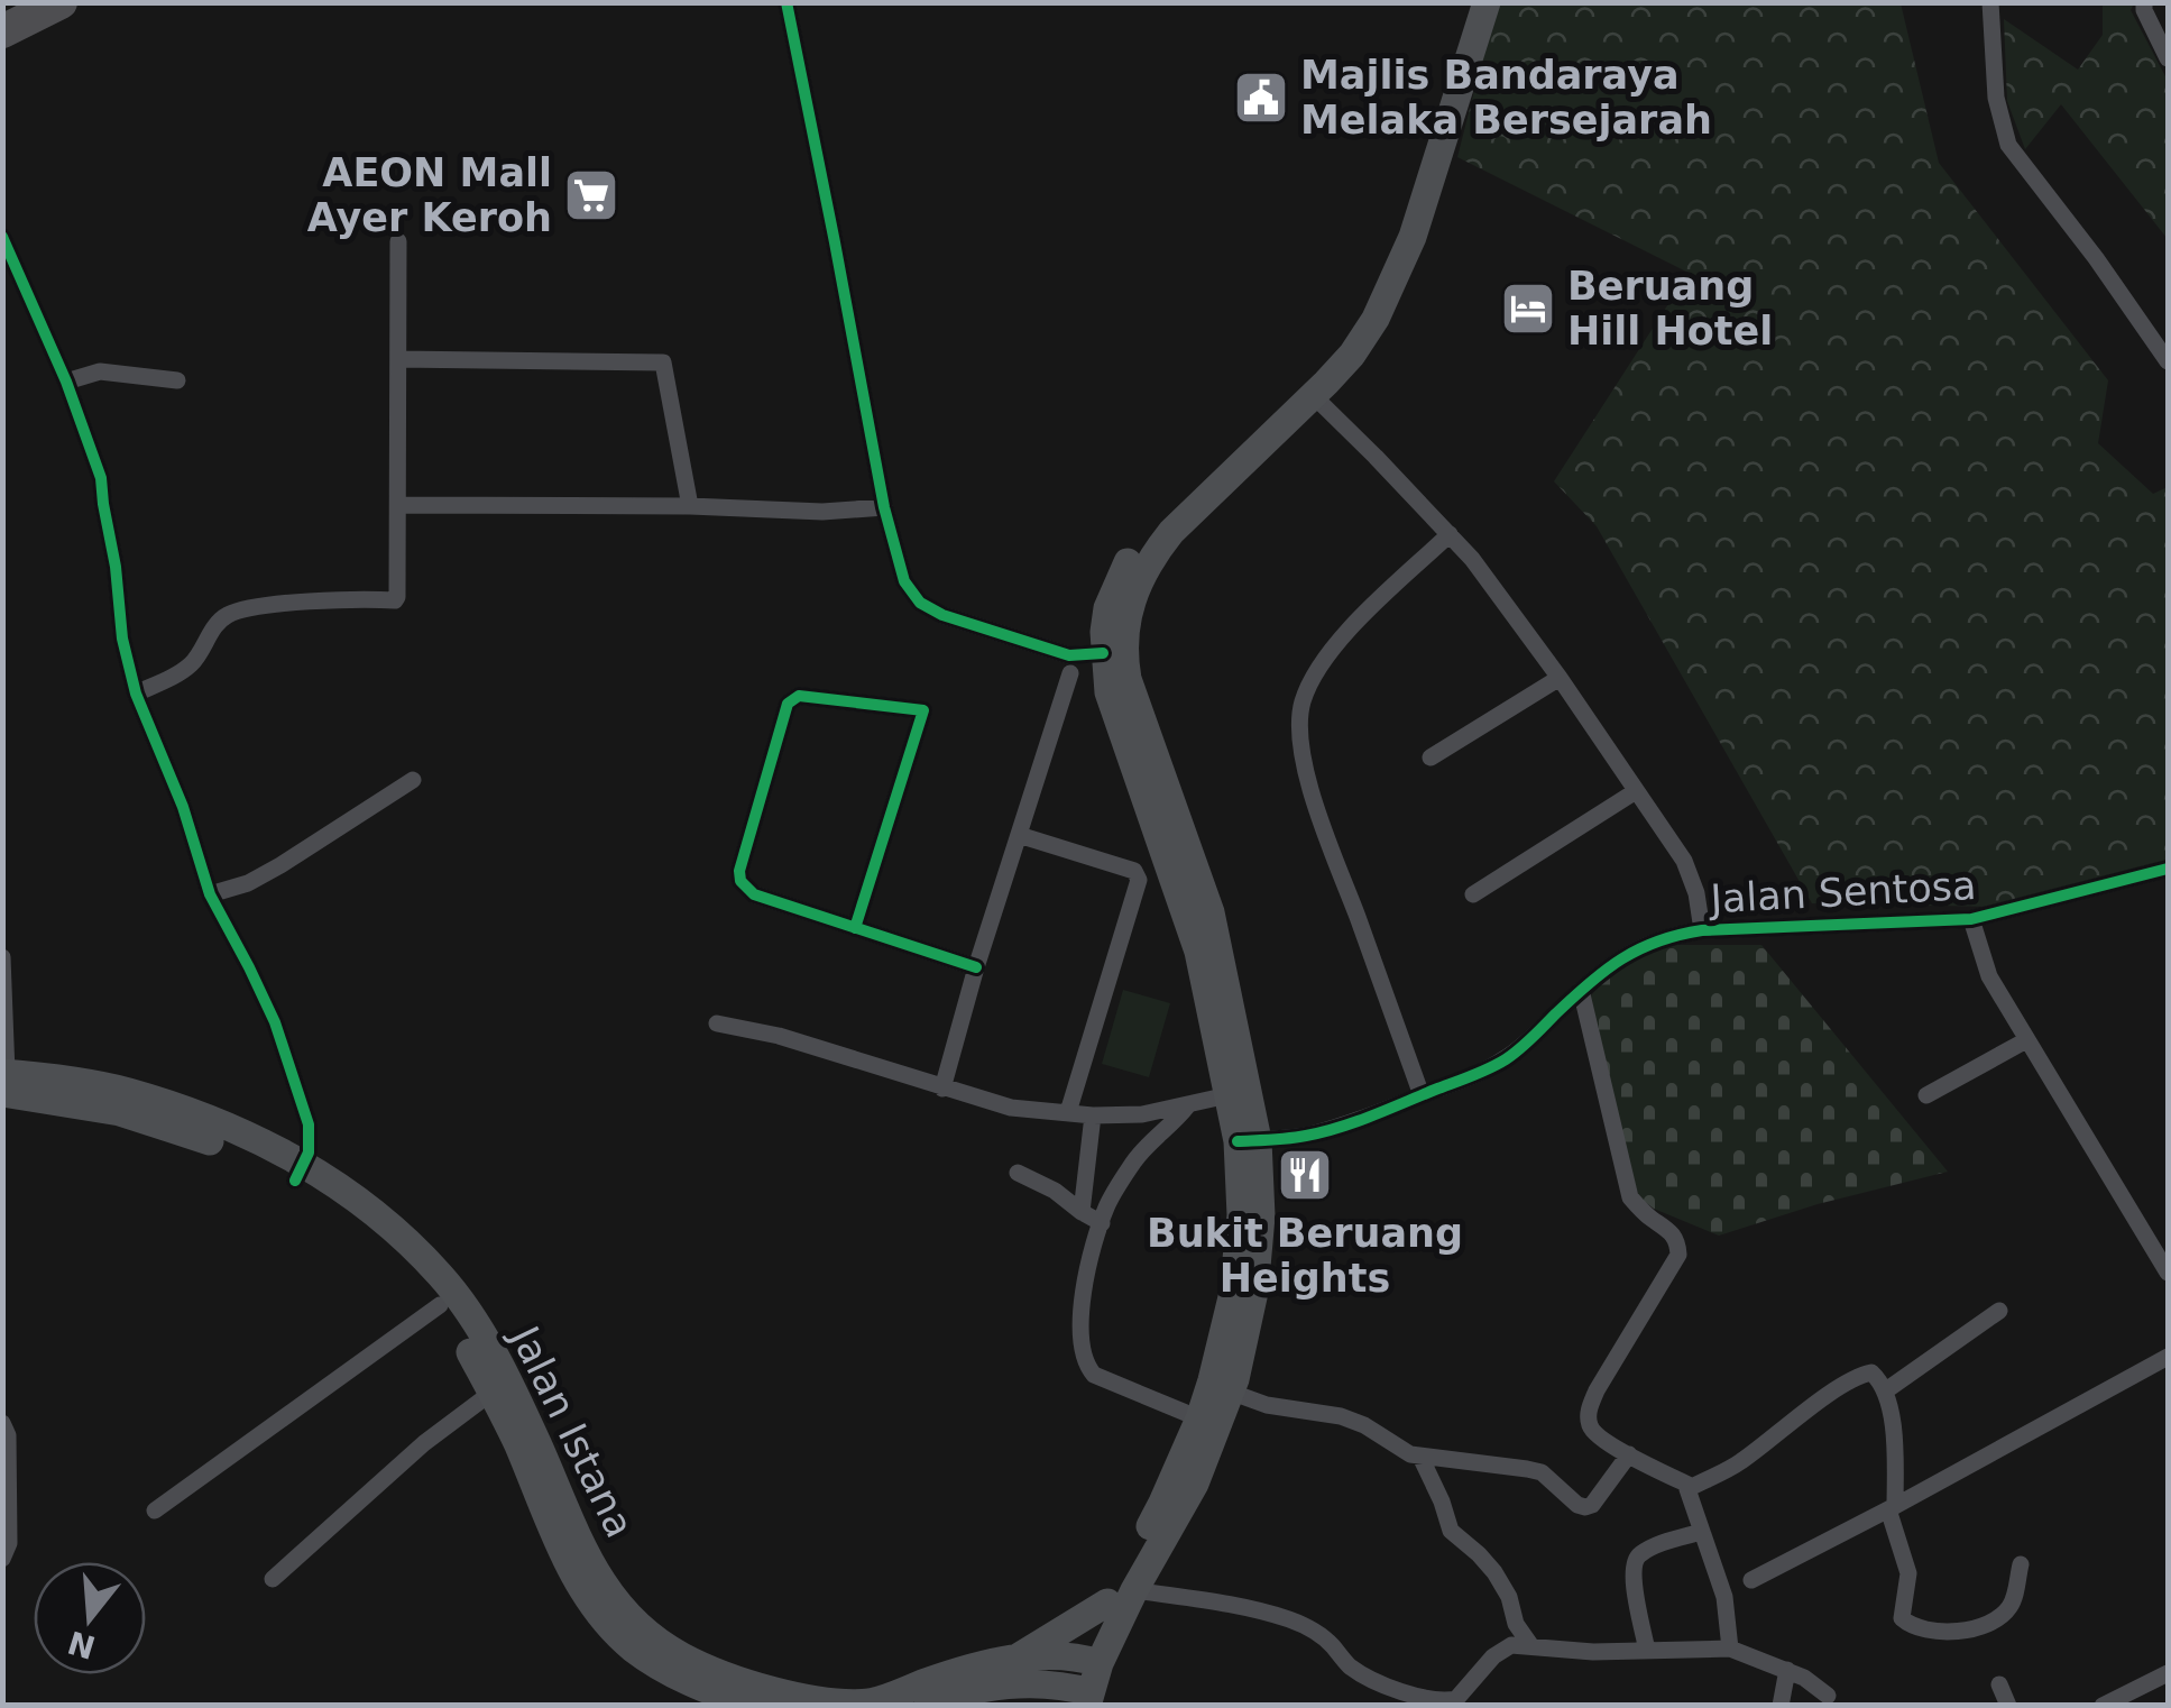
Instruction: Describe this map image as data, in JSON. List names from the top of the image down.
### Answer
{
  "streets": {
    "main road": ["Jalan Istana"],
    "street": ["Jalan Sentosa"]
  },
  "places": {
    "public building": ["Majlis Bandaraya Melaka Bersejarah"],
    "supermarket": ["AEON Mall Ayer Keroh"],
    "hotel": ["Beruang Hill Hotel"],
    "restaurant": ["Bukit Beruang Heights"]
  },
  "north": "bottom"
}
